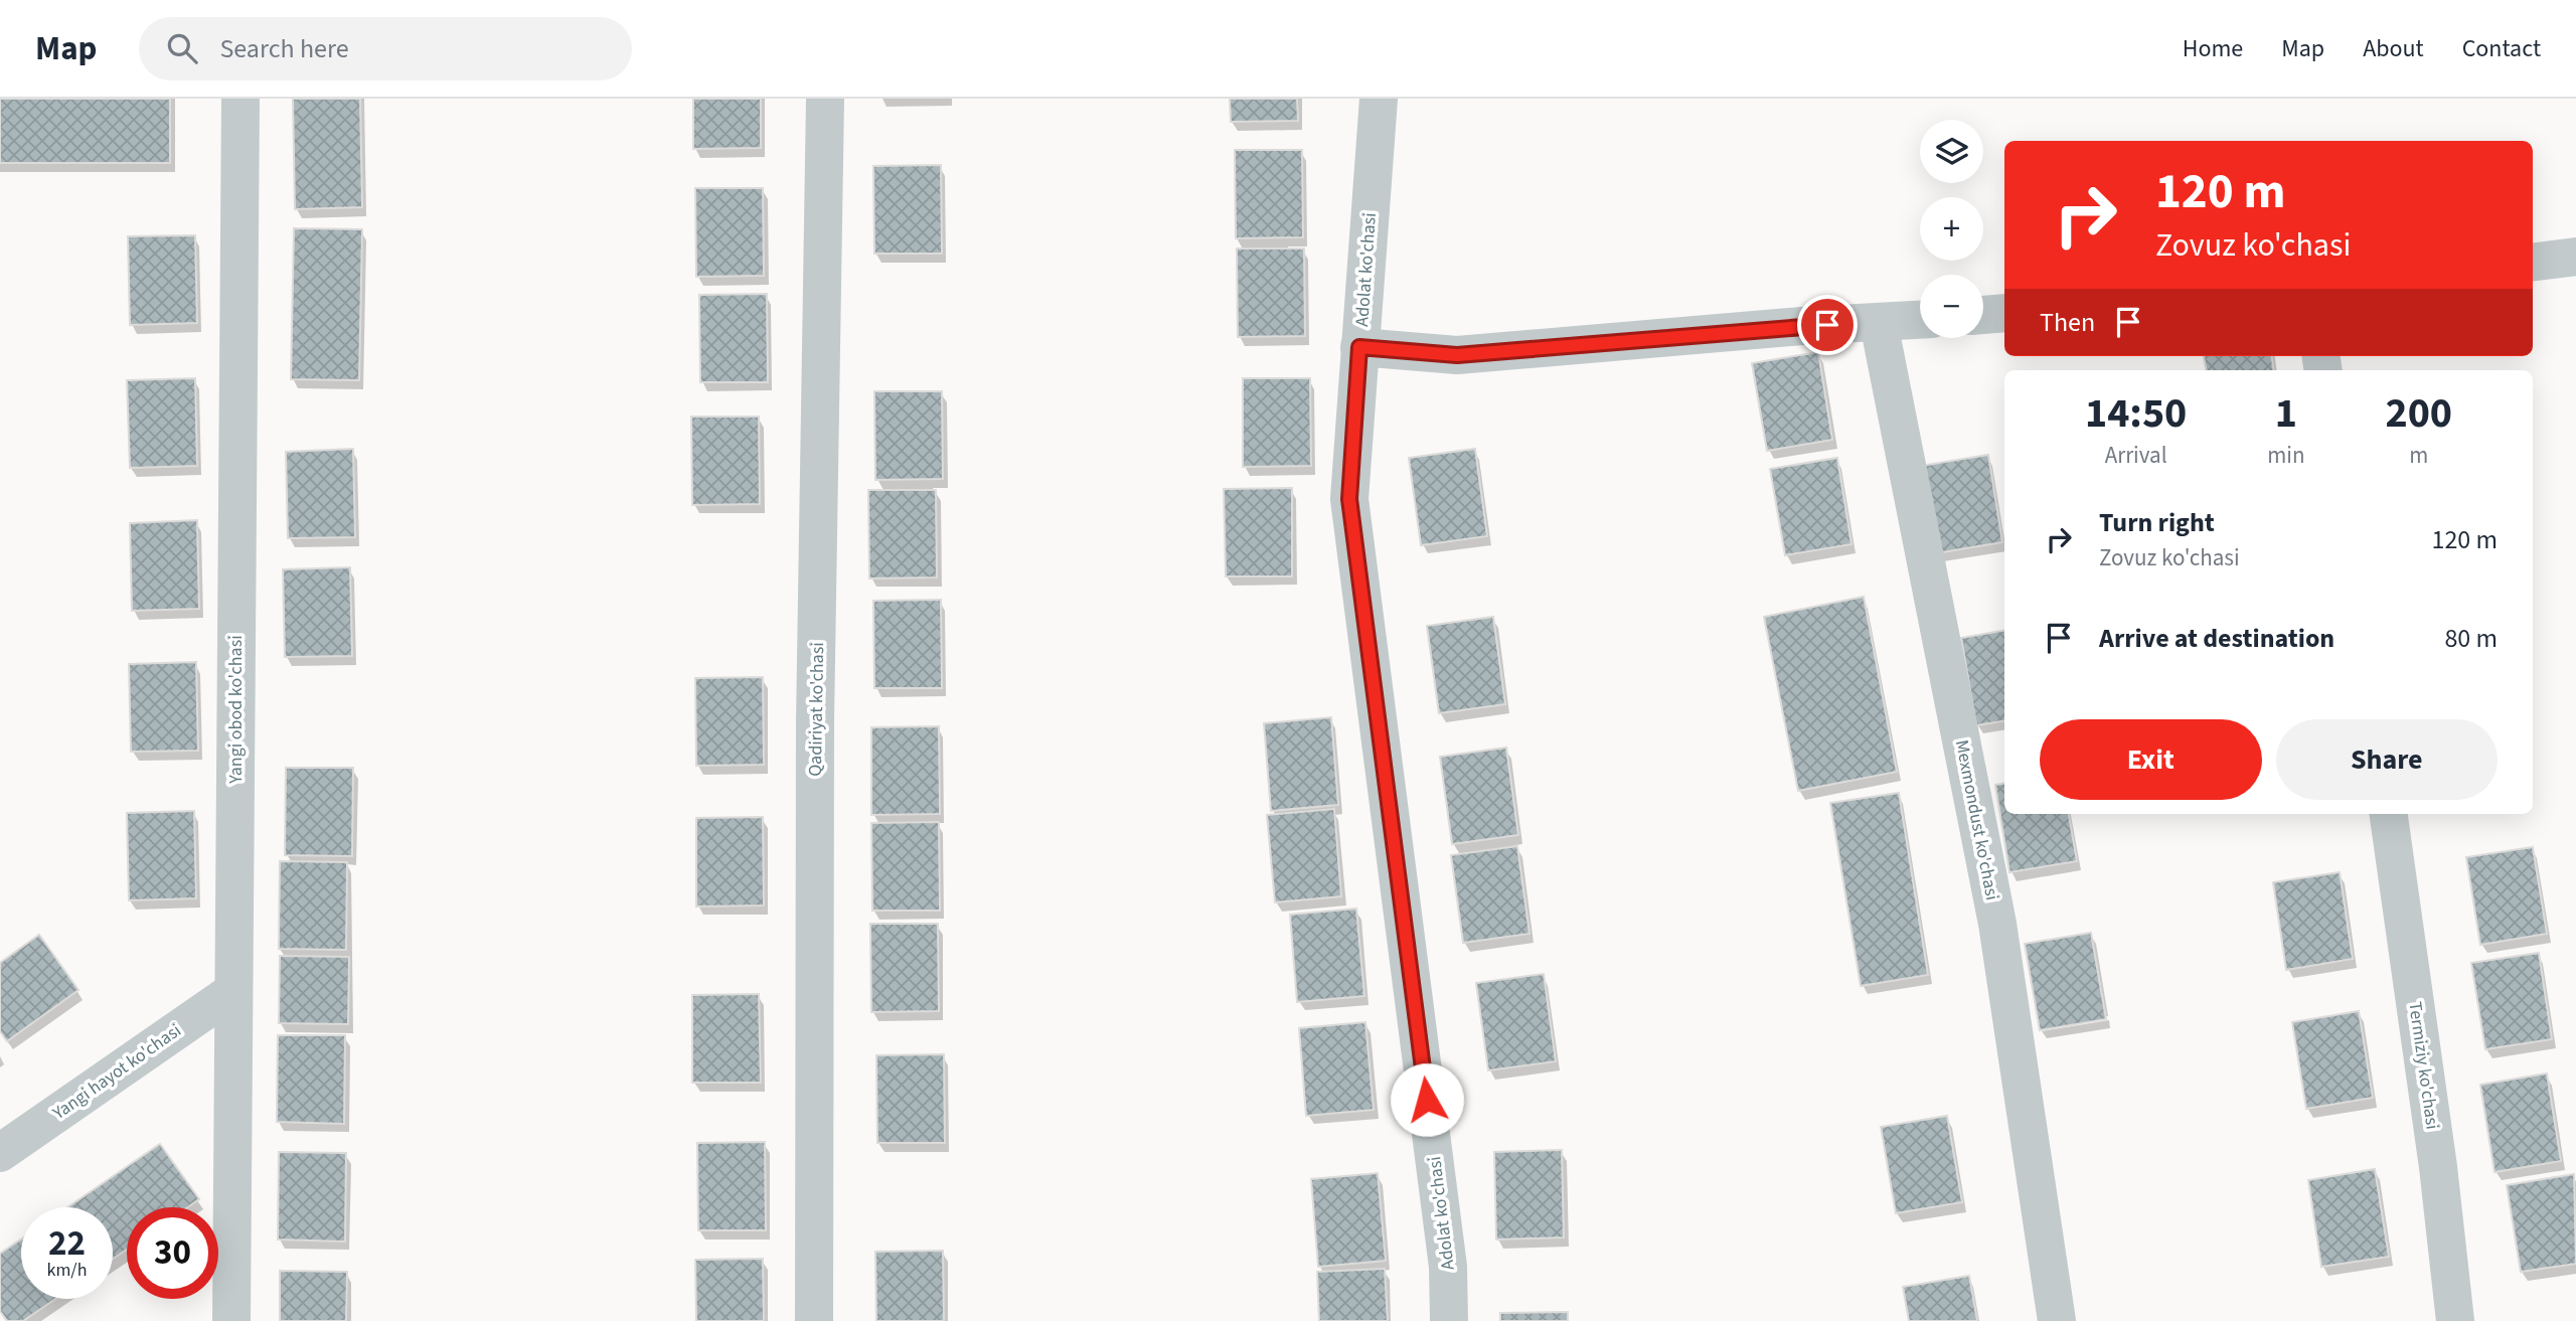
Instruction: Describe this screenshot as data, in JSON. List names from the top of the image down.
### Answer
{
  "streets": {
    "street": [
      "Adolat ko'chasi",
      "Yangi obod ko'chasi",
      "Qadiriyat ko'chasi",
      "Mexmondust ko'chasi",
      "Termiziy ko'chasi",
      "Yangi hayot ko'chasi"
    ]
  },
  "crossings": [
    ["Yangi obod ko'chasi", "Yangi hayot ko'chasi"]
  ],
  "page": {
    "header": "Map",
    "search": "Search here",
    "nav": [
      "Home",
      "Map",
      "About",
      "Contact"
    ],
    "map_buttons": ["+", "−"],
    "turn": ["120 m", "Zovuz ko'chasi"],
    "then": "Then",
    "eta": [
      "14:50",
      "Arrival",
      "1",
      "min",
      "200",
      "m"
    ],
    "list": [
      {
        "name": "Turn right",
        "note": "Zovuz ko'chasi",
        "value": "120 m"
      },
      {
        "name": "Arrive at destination",
        "value": "80 m"
      }
    ],
    "buttons": ["Exit", "Share"],
    "speed": "22 km/h",
    "limit": "30"
  }
}
